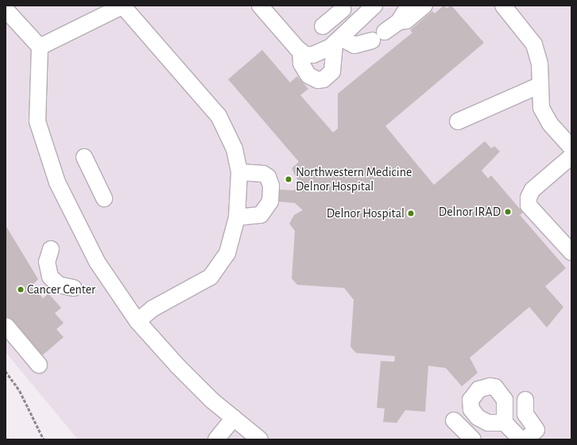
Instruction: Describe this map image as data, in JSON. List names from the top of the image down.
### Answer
{
  "places": [
    "Northwestern Medicine Delnor Hospital",
    "Delnor IRAD",
    "Delnor Hospital",
    "Cancer Center"
  ]
}
